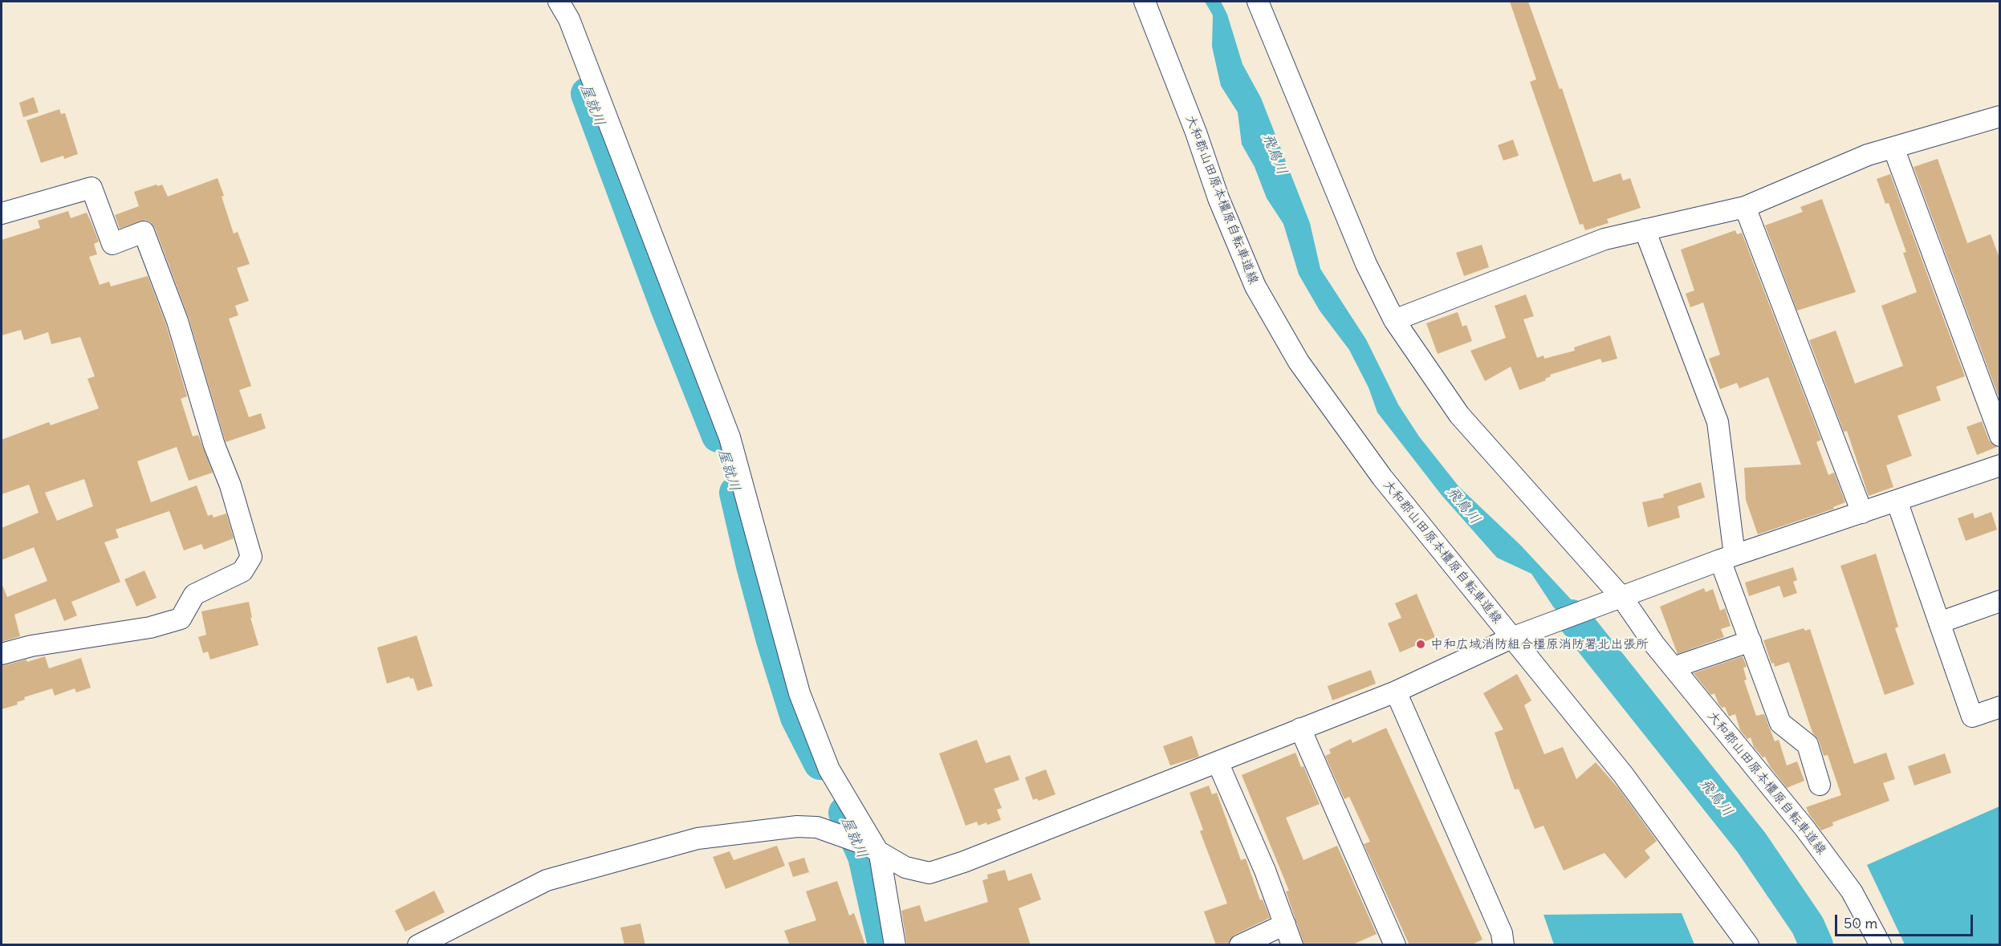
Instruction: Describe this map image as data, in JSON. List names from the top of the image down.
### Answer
{
  "streets": {
    "street": ["大和郡山田原本橿原自転車道線"]
  },
  "water": ["屋就川", "飛鳥川"],
  "places": ["中和広域消防組合橿原消防署北出張所"],
  "scale_bar": "50 m"
}
